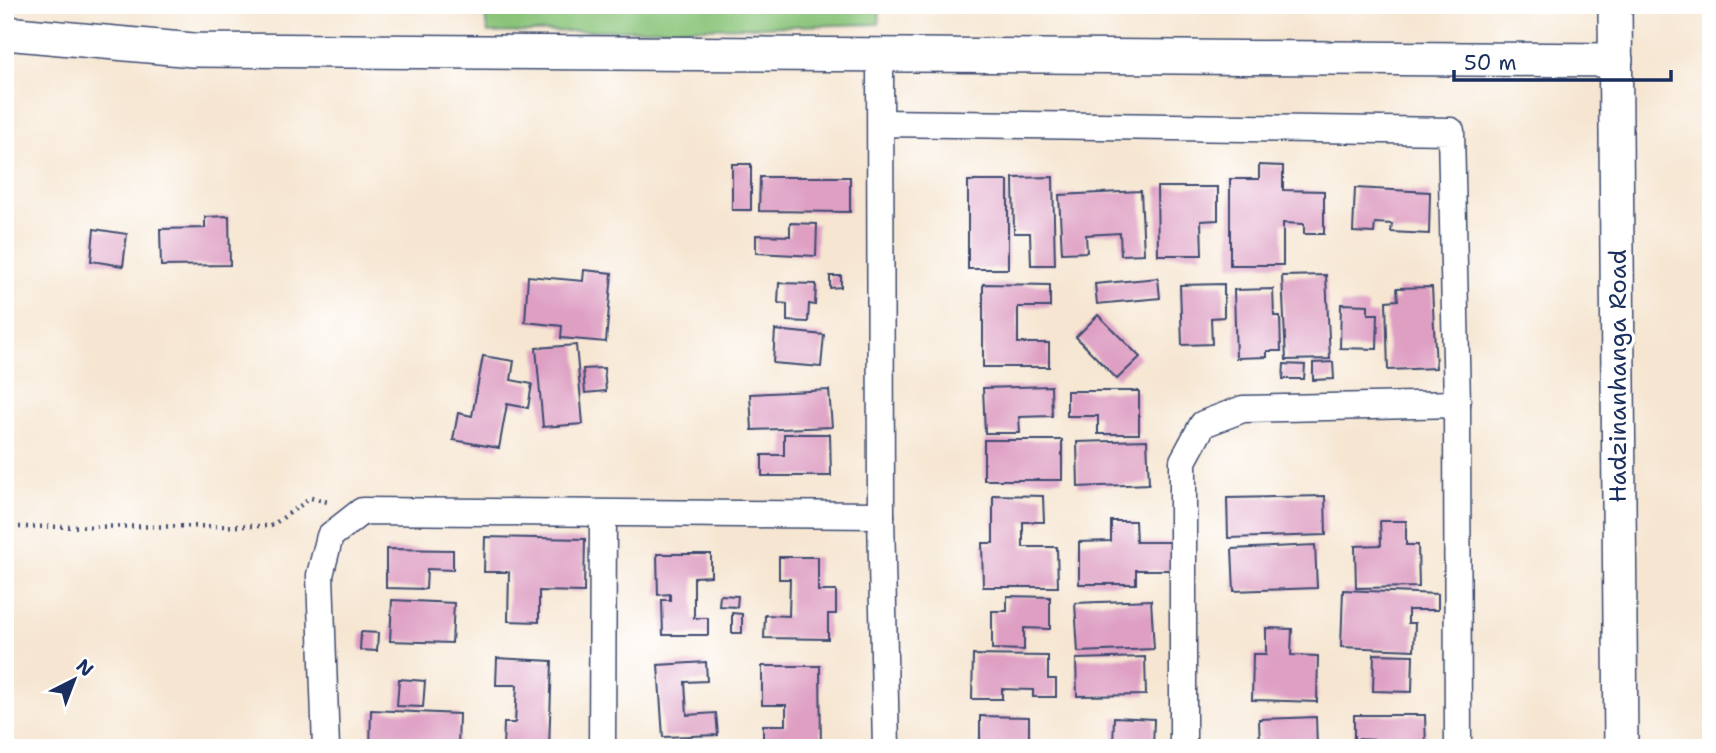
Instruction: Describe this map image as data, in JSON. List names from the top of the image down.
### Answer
{
  "streets": {
    "street": ["Hadzinanhanga Road"]
  },
  "scale_bar": "50 m",
  "north": "top right"
}
